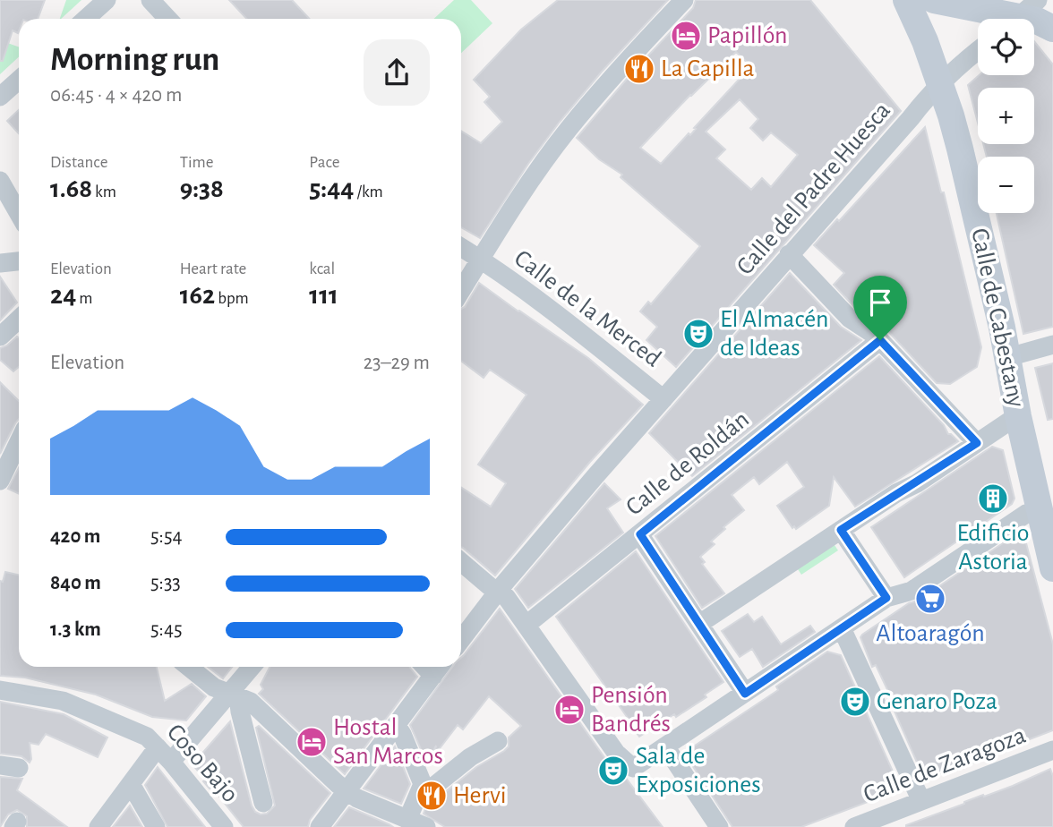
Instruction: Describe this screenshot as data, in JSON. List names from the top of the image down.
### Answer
{
  "streets": {
    "street": [
      "Calle del Padre Huesca",
      "Calle de la Merced",
      "Calle de Cabestany",
      "Calle de Roldán",
      "Coso Bajo",
      "Calle de Zaragoza"
    ]
  },
  "crossings": [
    ["Calle del Padre Huesca", "Calle de la Merced"],
    ["Calle del Padre Huesca", "Calle de Cabestany"]
  ],
  "places": {
    "hotel": ["Papillón", "Pensión Bandrés", "Hostal San Marcos"],
    "restaurant": ["La Capilla", "Hervi"],
    "theatre": ["El Almacén de Ideas", "Genaro Poza", "Sala de Exposiciones"],
    "building": ["Edificio Astoria"],
    "supermarket": ["Altoaragón"]
  },
  "page": {
    "map_buttons": ["+", "−"],
    "heading": ["Morning run", "06:45 · 4 × 420 m"],
    "stats": [
      ["Distance", "1.68 km"],
      ["Time", "9:38"],
      ["Pace", "5:44 /km"],
      ["Elevation", "24 m"],
      ["Heart rate", "162 bpm"],
      ["kcal", "111"]
    ],
    "chart": ["Elevation", "23–29 m"],
    "list": [
      {
        "name": "420 m",
        "note": "5:54"
      },
      {
        "name": "840 m",
        "note": "5:33"
      },
      {
        "name": "1.3 km",
        "note": "5:45"
      }
    ]
  }
}
